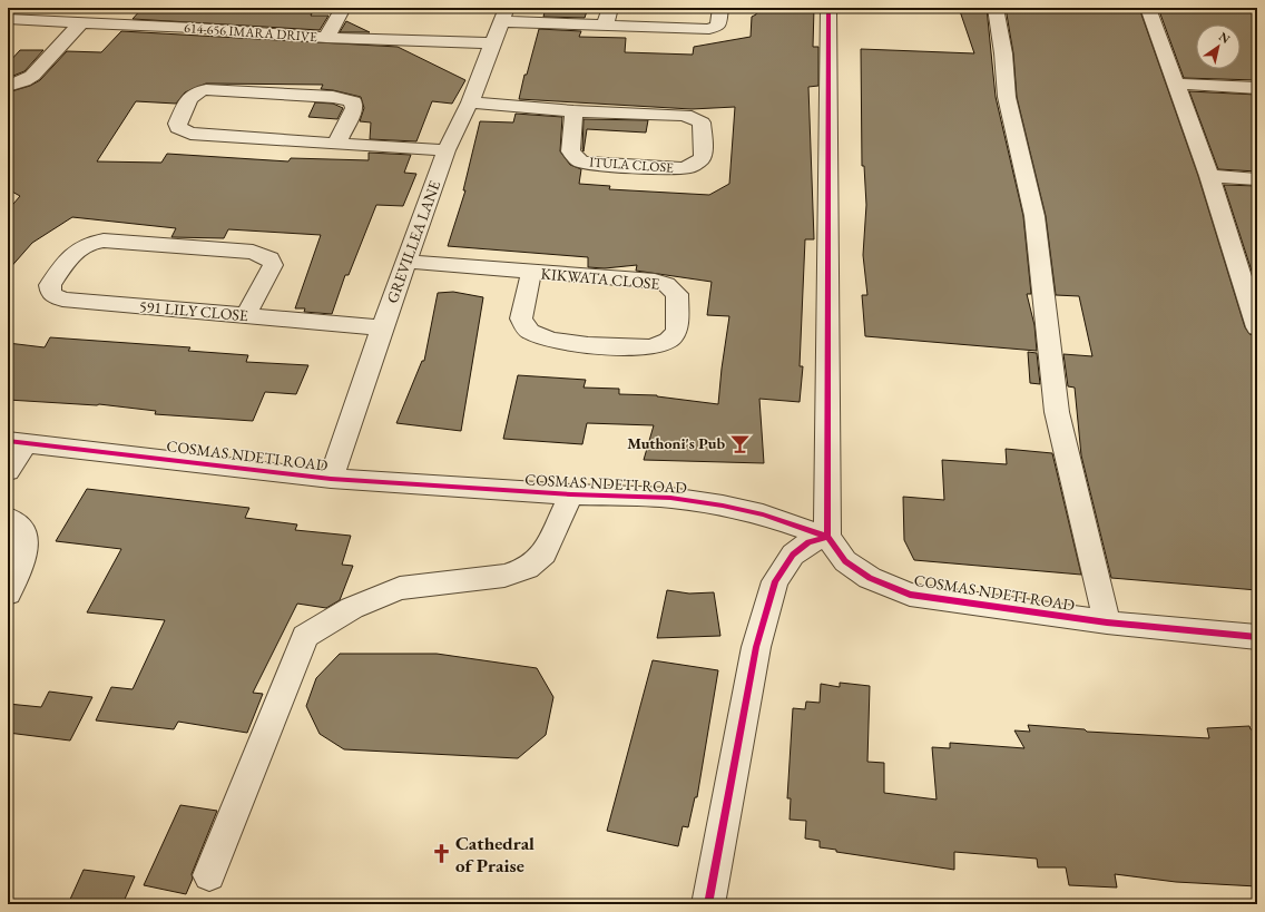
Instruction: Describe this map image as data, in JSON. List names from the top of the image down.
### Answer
{
  "streets": {
    "street": [
      "614-656 IMARA DRIVE",
      "ITULA CLOSE",
      "GREVILLEA LANE",
      "KIKWATA CLOSE",
      "591 LILY CLOSE",
      "COSMAS NDETI ROAD"
    ]
  },
  "crossings": [
    ["614-656 IMARA DRIVE", "GREVILLEA LANE"],
    ["GREVILLEA LANE", "591 LILY CLOSE"],
    ["GREVILLEA LANE", "COSMAS NDETI ROAD"]
  ],
  "places": {
    "bar": ["Muthoni's Pub"],
    "church": ["Cathedral of Praise"]
  },
  "north": "top right"
}
